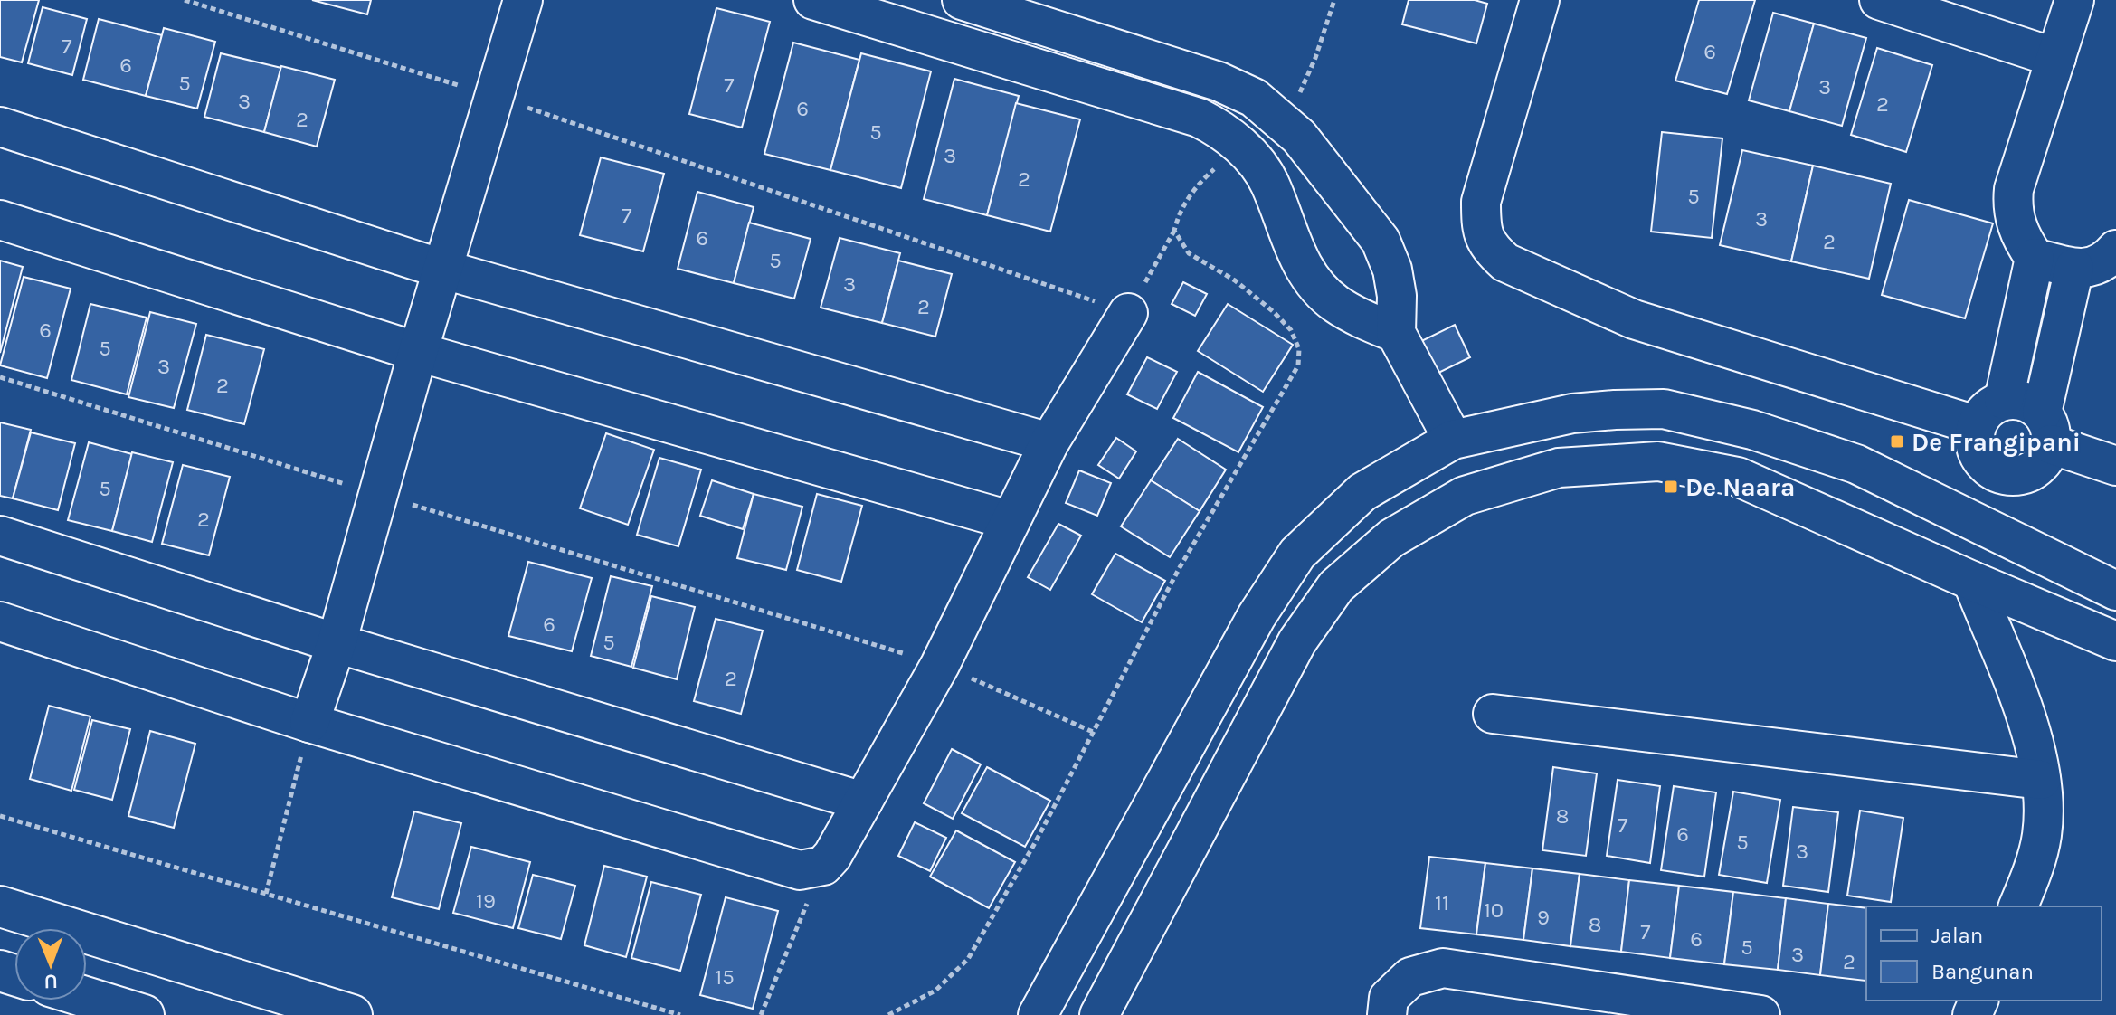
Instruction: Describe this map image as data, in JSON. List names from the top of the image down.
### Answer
{
  "places": {
    "transit": ["De Frangipani", "De Naara"]
  },
  "house_numbers": [
    "7",
    "6",
    "6",
    "5",
    "7",
    "3",
    "3",
    "2",
    "6",
    "2",
    "5",
    "3",
    "2",
    "5",
    "7",
    "3",
    "6",
    "2",
    "5",
    "3",
    "2",
    "6",
    "5",
    "3",
    "2",
    "5",
    "2",
    "6",
    "5",
    "2",
    "8",
    "7",
    "6",
    "5",
    "3",
    "19",
    "11",
    "10",
    "9",
    "8",
    "7",
    "6",
    "5",
    "3",
    "2",
    "15"
  ],
  "legend": ["Jalan", "Bangunan"],
  "north": "bottom"
}
